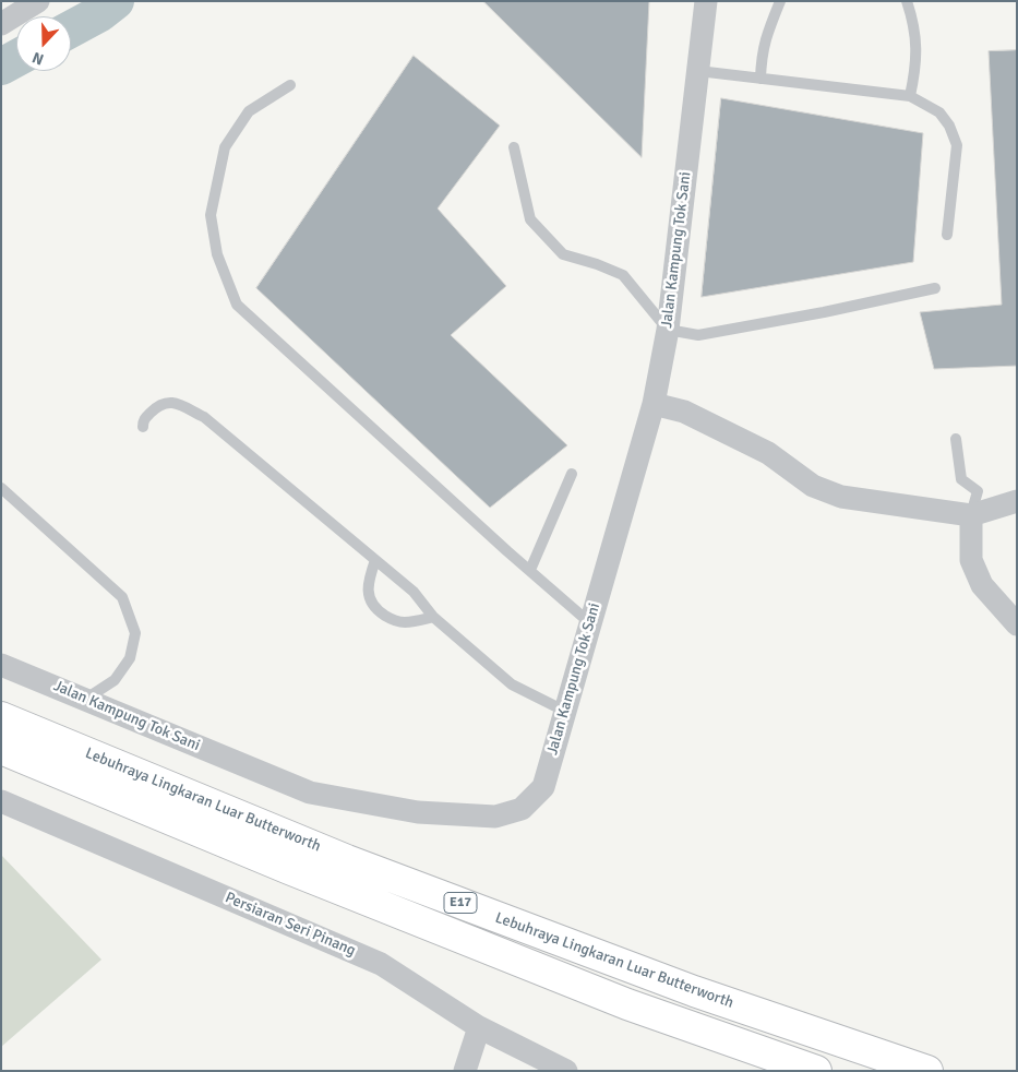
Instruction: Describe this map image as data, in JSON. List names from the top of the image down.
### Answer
{
  "streets": {
    "highway": ["Lebuhraya Lingkaran Luar Butterworth", "E17"],
    "street": ["Jalan Kampung Tok Sani", "Persiaran Seri Pinang"]
  },
  "north": "bottom"
}
